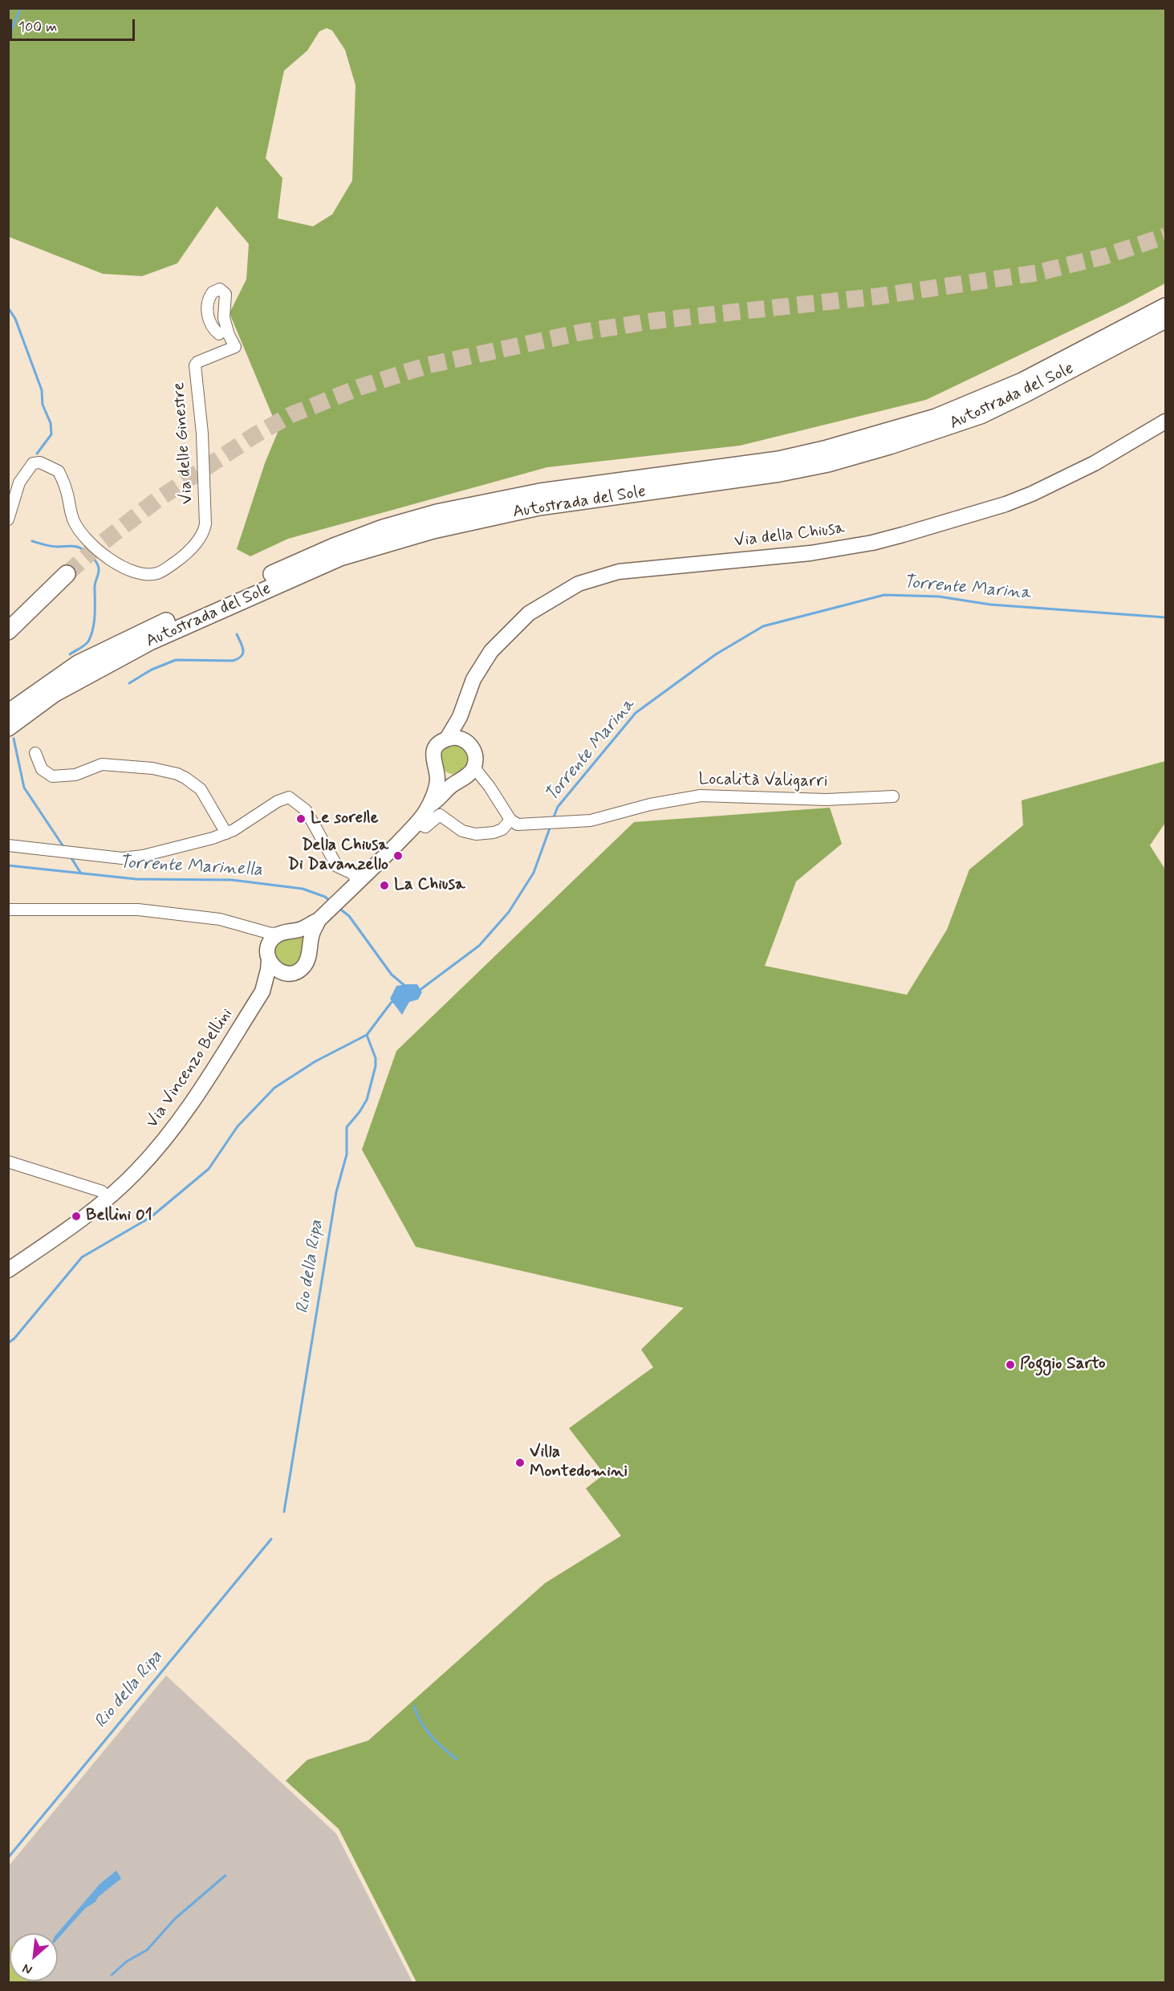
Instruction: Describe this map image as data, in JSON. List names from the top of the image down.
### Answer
{
  "streets": {
    "highway": ["Autostrada del Sole"],
    "main road": ["Via della Chiusa", "Via Vincenzo Bellini"],
    "street": ["Via delle Ginestre", "Località Valigarri"]
  },
  "crossings": [
    ["Via della Chiusa", "Via Vincenzo Bellini"]
  ],
  "water": ["Torrente Marina", "Torrente Marinella", "Rio della Ripa"],
  "places": [
    "Le sorelle",
    "Della Chiusa Di Davanzello",
    "La Chiusa",
    "Bellini 01",
    "Poggio Sarto",
    "Villa Montedomini"
  ],
  "scale_bar": "100 m",
  "north": "bottom left"
}
